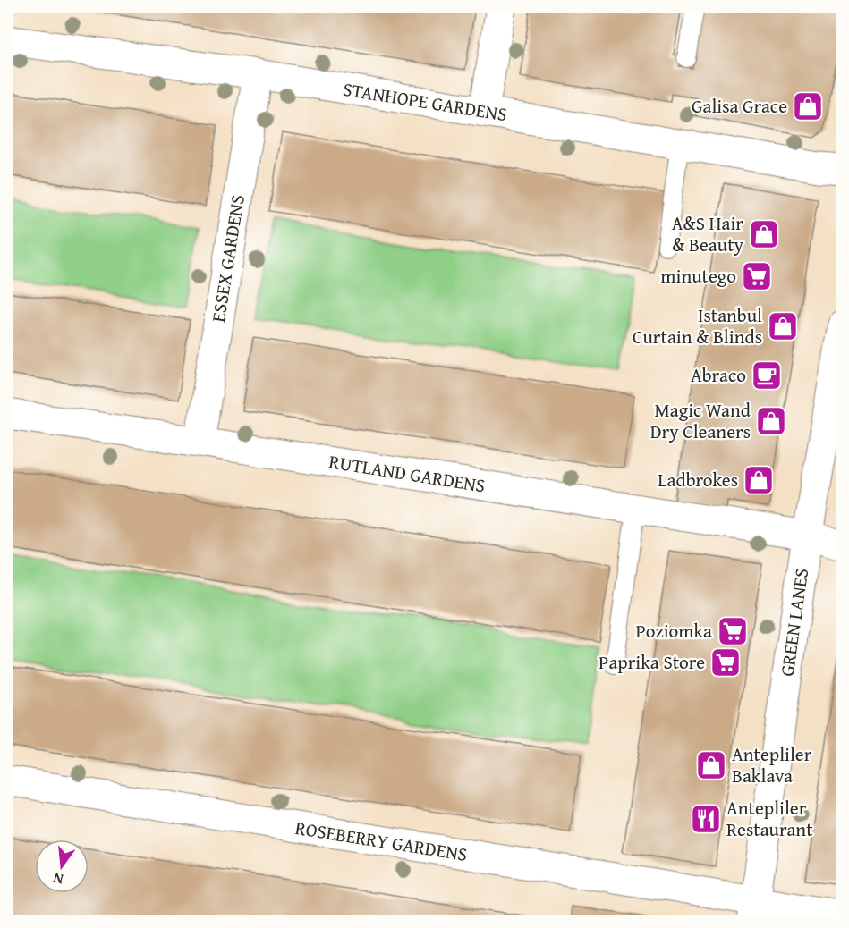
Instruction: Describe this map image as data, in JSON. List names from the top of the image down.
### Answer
{
  "streets": {
    "street": [
      "STANHOPE GARDENS",
      "ESSEX GARDENS",
      "RUTLAND GARDENS",
      "GREEN LANES",
      "ROSEBERRY GARDENS"
    ]
  },
  "crossings": [
    ["STANHOPE GARDENS", "ESSEX GARDENS"],
    ["ESSEX GARDENS", "RUTLAND GARDENS"],
    ["RUTLAND GARDENS", "GREEN LANES"],
    ["GREEN LANES", "ROSEBERRY GARDENS"]
  ],
  "places": {
    "shop": [
      "Galisa Grace",
      "A&S Hair & Beauty",
      "Istanbul Curtain & Blinds",
      "Magic Wand Dry Cleaners",
      "Ladbrokes",
      "Antepliler Baklava"
    ],
    "supermarket": ["minutego", "Poziomka", "Paprika Store"],
    "cafe": ["Abraco"],
    "restaurant": ["Antepliler Restaurant"]
  },
  "north": "bottom"
}
